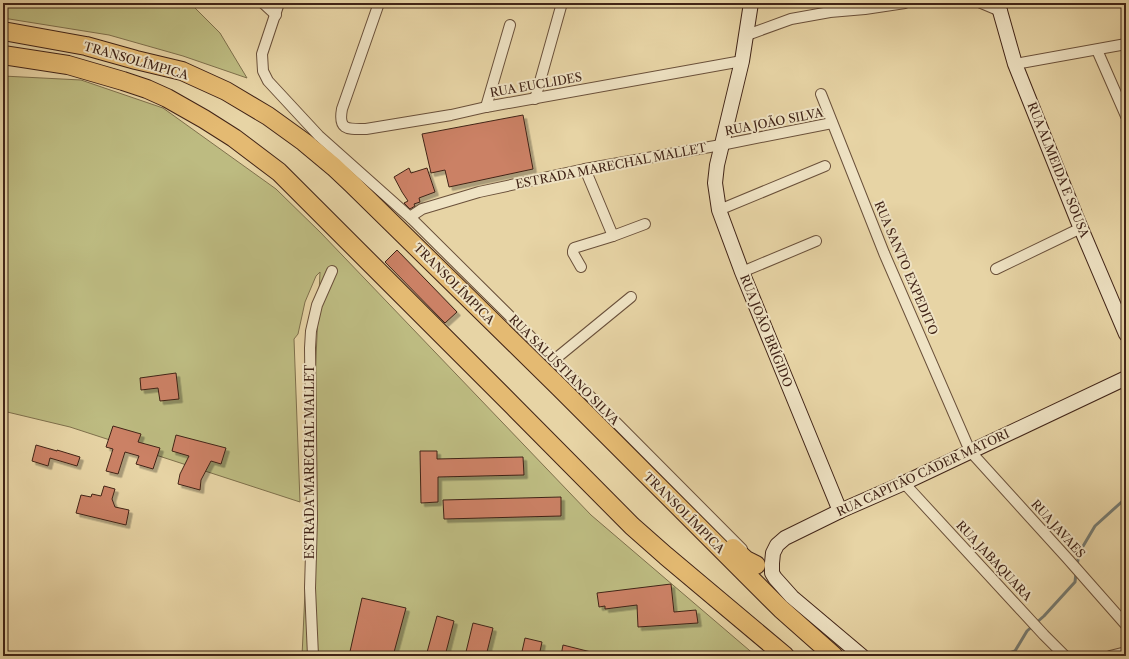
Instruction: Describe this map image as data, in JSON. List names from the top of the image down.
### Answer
{
  "streets": {
    "highway": ["TRANSOLÍMPICA"],
    "street": [
      "RUA EUCLIDES",
      "RUA JOÃO SILVA",
      "ESTRADA MARECHAL MALLET",
      "RUA ALMEIDA E SOUSA",
      "RUA SANTO EXPEDITO",
      "RUA JOÃO BRÍGIDO",
      "RUA SALUSTIANO SILVA",
      "RUA CAPITÃO CADER MATORI",
      "RUA JAVAES",
      "RUA JABAQUARA"
    ]
  },
  "crossings": [
    ["RUA EUCLIDES", "ESTRADA MARECHAL MALLET"],
    ["RUA JOÃO SILVA", "ESTRADA MARECHAL MALLET"],
    ["RUA JOÃO SILVA", "RUA SANTO EXPEDITO"],
    ["RUA JOÃO SILVA", "RUA JOÃO BRÍGIDO"],
    ["ESTRADA MARECHAL MALLET", "RUA JOÃO BRÍGIDO"],
    ["ESTRADA MARECHAL MALLET", "RUA SALUSTIANO SILVA"],
    ["RUA SANTO EXPEDITO", "RUA CAPITÃO CADER MATORI"],
    ["RUA SANTO EXPEDITO", "RUA JAVAES"],
    ["RUA JOÃO BRÍGIDO", "RUA CAPITÃO CADER MATORI"],
    ["RUA SALUSTIANO SILVA", "RUA CAPITÃO CADER MATORI"],
    ["RUA CAPITÃO CADER MATORI", "RUA JAVAES"],
    ["RUA CAPITÃO CADER MATORI", "RUA JABAQUARA"]
  ]
}
